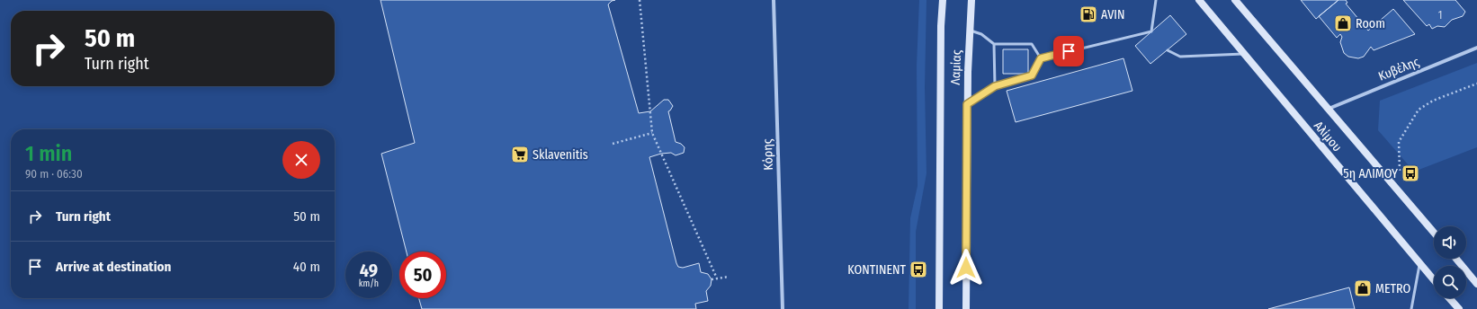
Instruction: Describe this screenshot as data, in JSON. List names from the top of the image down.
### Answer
{
  "streets": {
    "main road": ["Λαμίας", "Αλίμου"],
    "street": ["Κυβέλης", "Κόρης"]
  },
  "crossings": [
    ["Κυβέλης", "Αλίμου"]
  ],
  "places": {
    "fuel station": ["AVIN"],
    "shop": ["Room", "METRO"],
    "supermarket": ["Sklavenitis"],
    "bus stop": ["5η ΑΛΙΜΟΥ", "ΚΟΝΤΙΝΕΝΤ"]
  },
  "house_numbers": ["1"],
  "page": {
    "turn": ["50 m", "Turn right"],
    "heading": ["1 min", "90 m · 06:30"],
    "list": [
      {
        "name": "Turn right",
        "value": "50 m"
      },
      {
        "name": "Arrive at destination",
        "value": "40 m"
      }
    ],
    "speed": "49 km/h",
    "limit": "50"
  }
}
